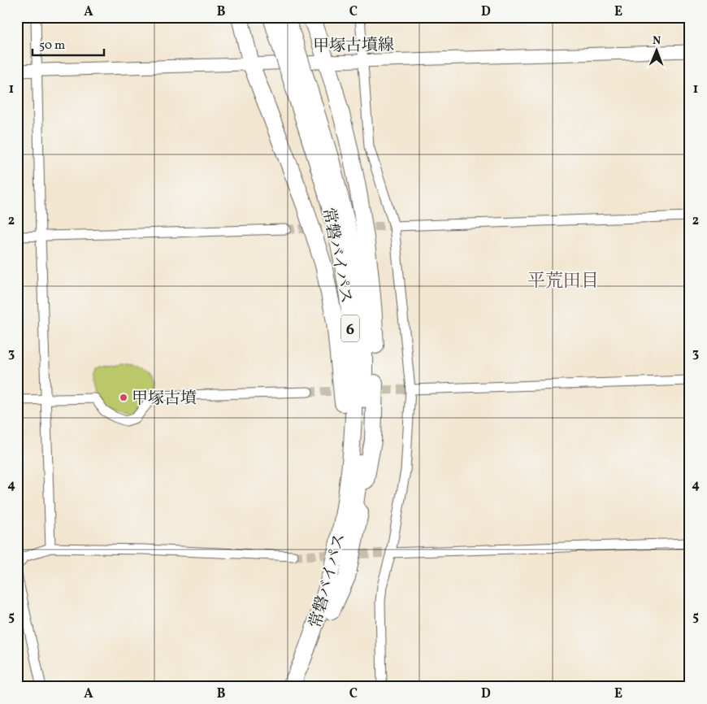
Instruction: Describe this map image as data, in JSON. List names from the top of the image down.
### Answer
{
  "streets": {
    "highway": ["常磐バイパス", "6"],
    "main road": ["甲塚古墳線"]
  },
  "districts": ["平荒田目"],
  "places": ["甲塚古墳"],
  "scale_bar": "50 m",
  "north": "top",
  "grid": {
    "columns": [
      "A",
      "B",
      "C",
      "D",
      "E"
    ],
    "rows": [
      "1",
      "2",
      "3",
      "4",
      "5"
    ]
  }
}
